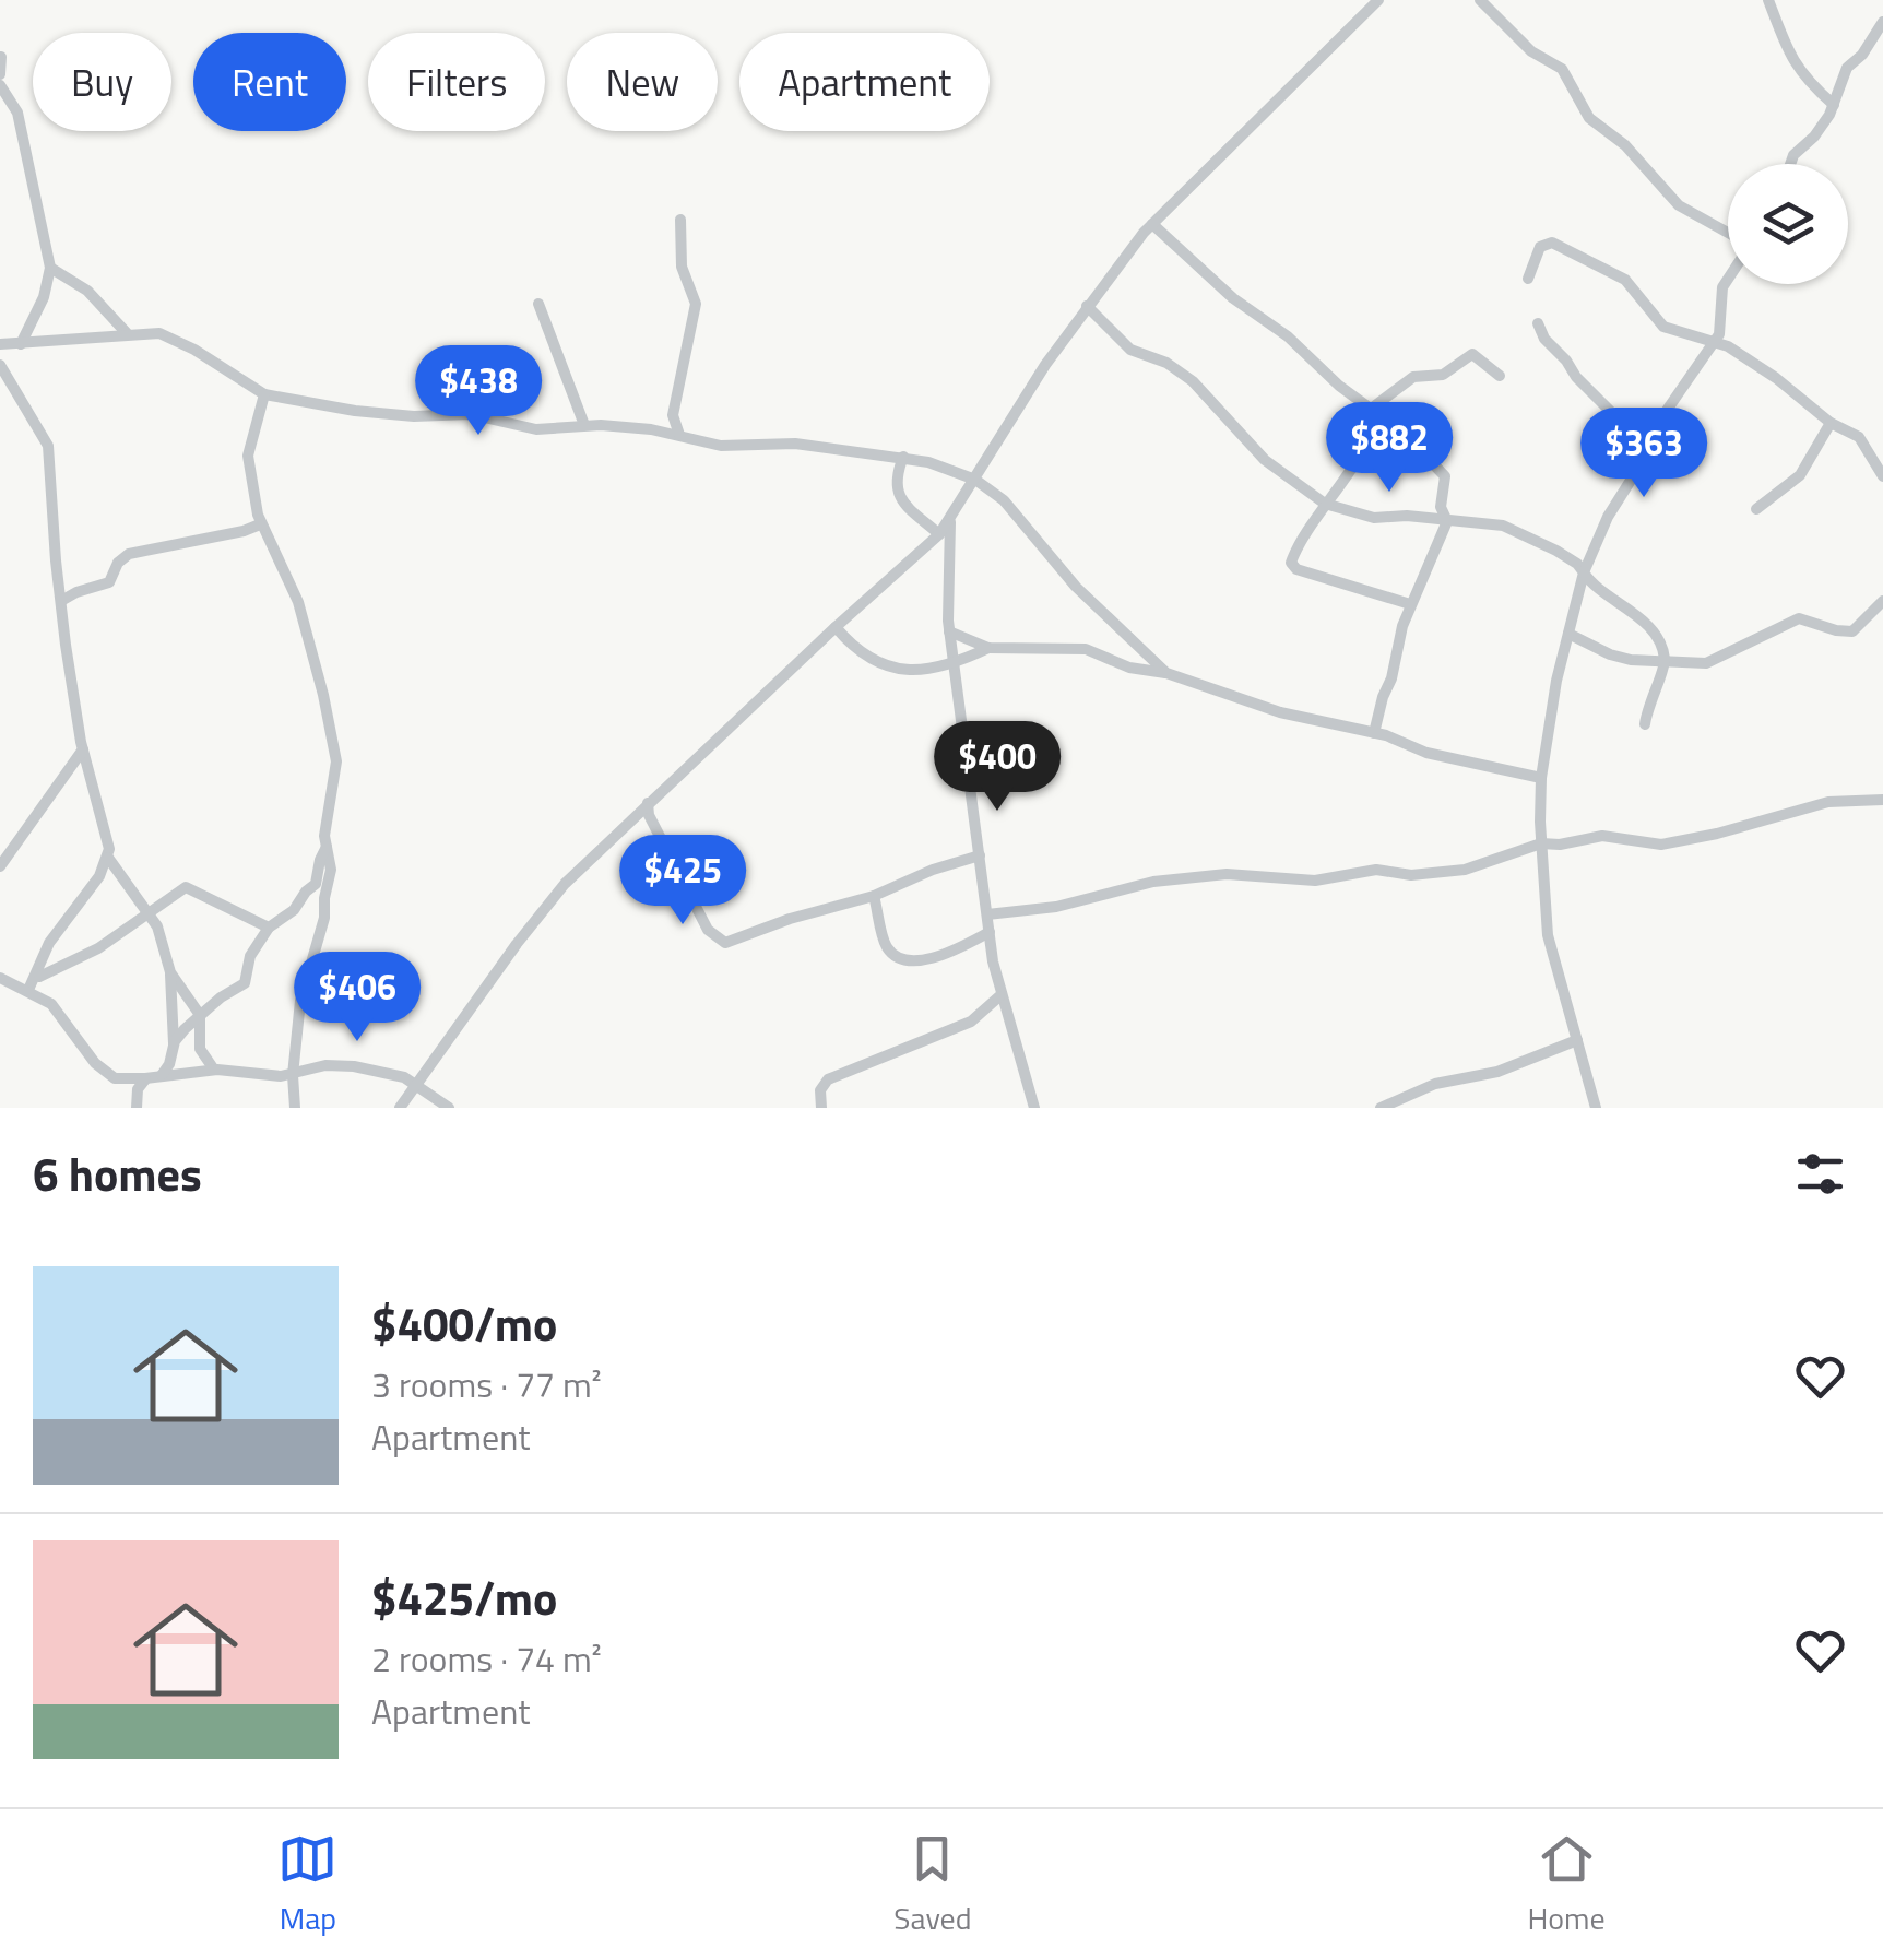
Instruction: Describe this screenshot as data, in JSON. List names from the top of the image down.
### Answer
{
  "page": {
    "chip": [
      "Buy",
      "Rent",
      "Filters",
      "New",
      "Apartment"
    ],
    "price": [
      "$438",
      "$882",
      "$363",
      "$400",
      "$425",
      "$406"
    ],
    "heading": "6 homes",
    "list": [
      {
        "name": "$400/mo",
        "note": "3 rooms · 77 m² · Apartment"
      },
      {
        "name": "$425/mo",
        "note": "2 rooms · 74 m² · Apartment"
      }
    ],
    "tabs": ["Map", "Saved", "Home"]
  }
}
